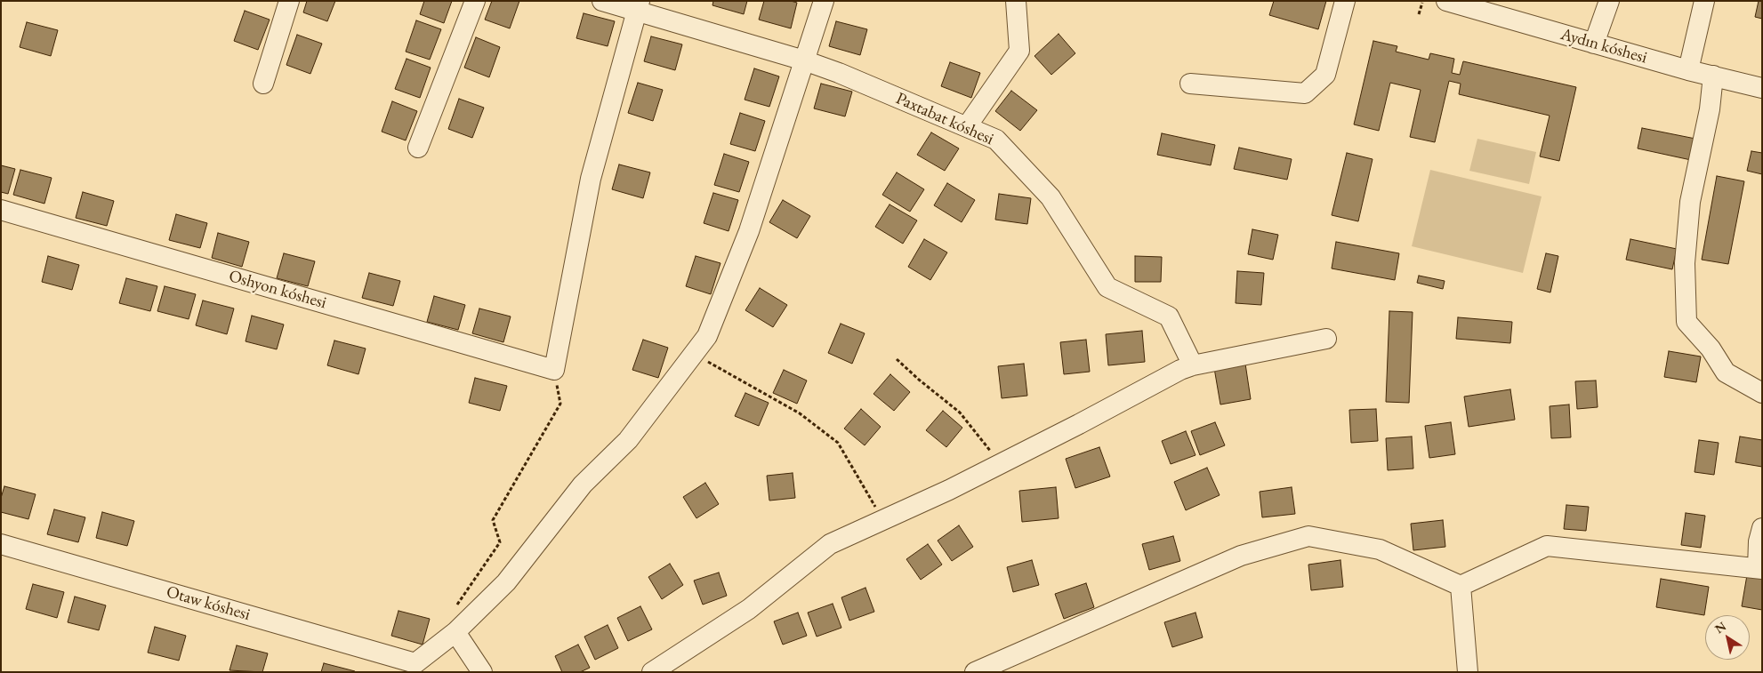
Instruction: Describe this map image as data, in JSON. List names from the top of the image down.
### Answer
{
  "streets": {
    "street": [
      "Aydın kóshesi",
      "Paxtabat kóshesi",
      "Oshyon kóshesi",
      "Otaw kóshesi"
    ]
  },
  "north": "top left"
}
